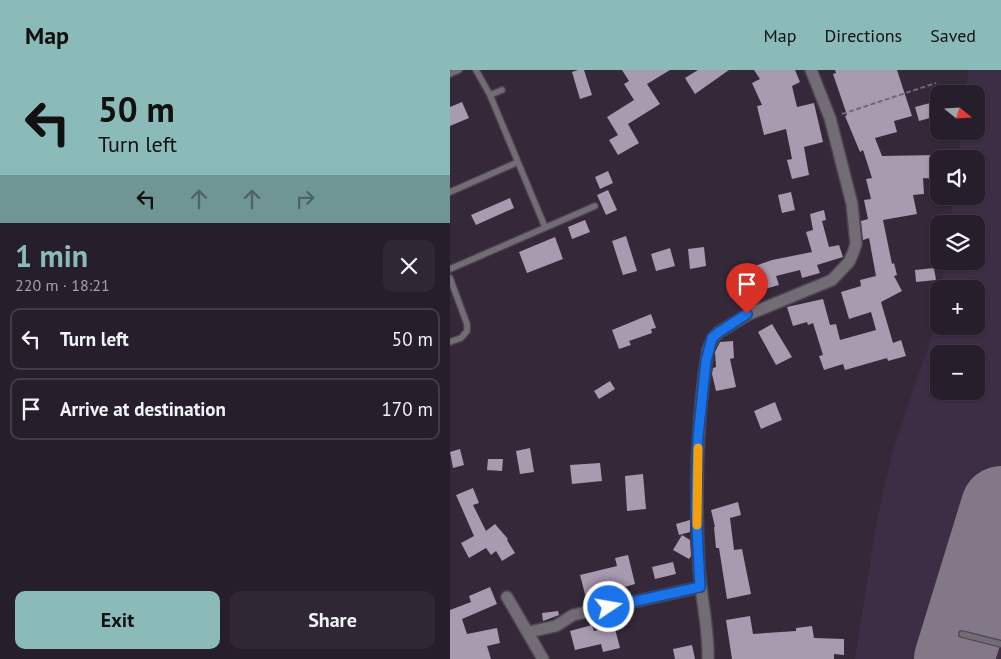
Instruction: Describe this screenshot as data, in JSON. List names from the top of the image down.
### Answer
{
  "north": "right",
  "page": {
    "header": "Map",
    "nav": ["Map", "Directions", "Saved"],
    "turn": ["50 m", "Turn left"],
    "map_buttons": ["+", "−"],
    "heading": ["1 min", "220 m · 18:21"],
    "list": [
      {
        "name": "Turn left",
        "value": "50 m"
      },
      {
        "name": "Arrive at destination",
        "value": "170 m"
      }
    ],
    "buttons": ["Exit", "Share"]
  }
}
